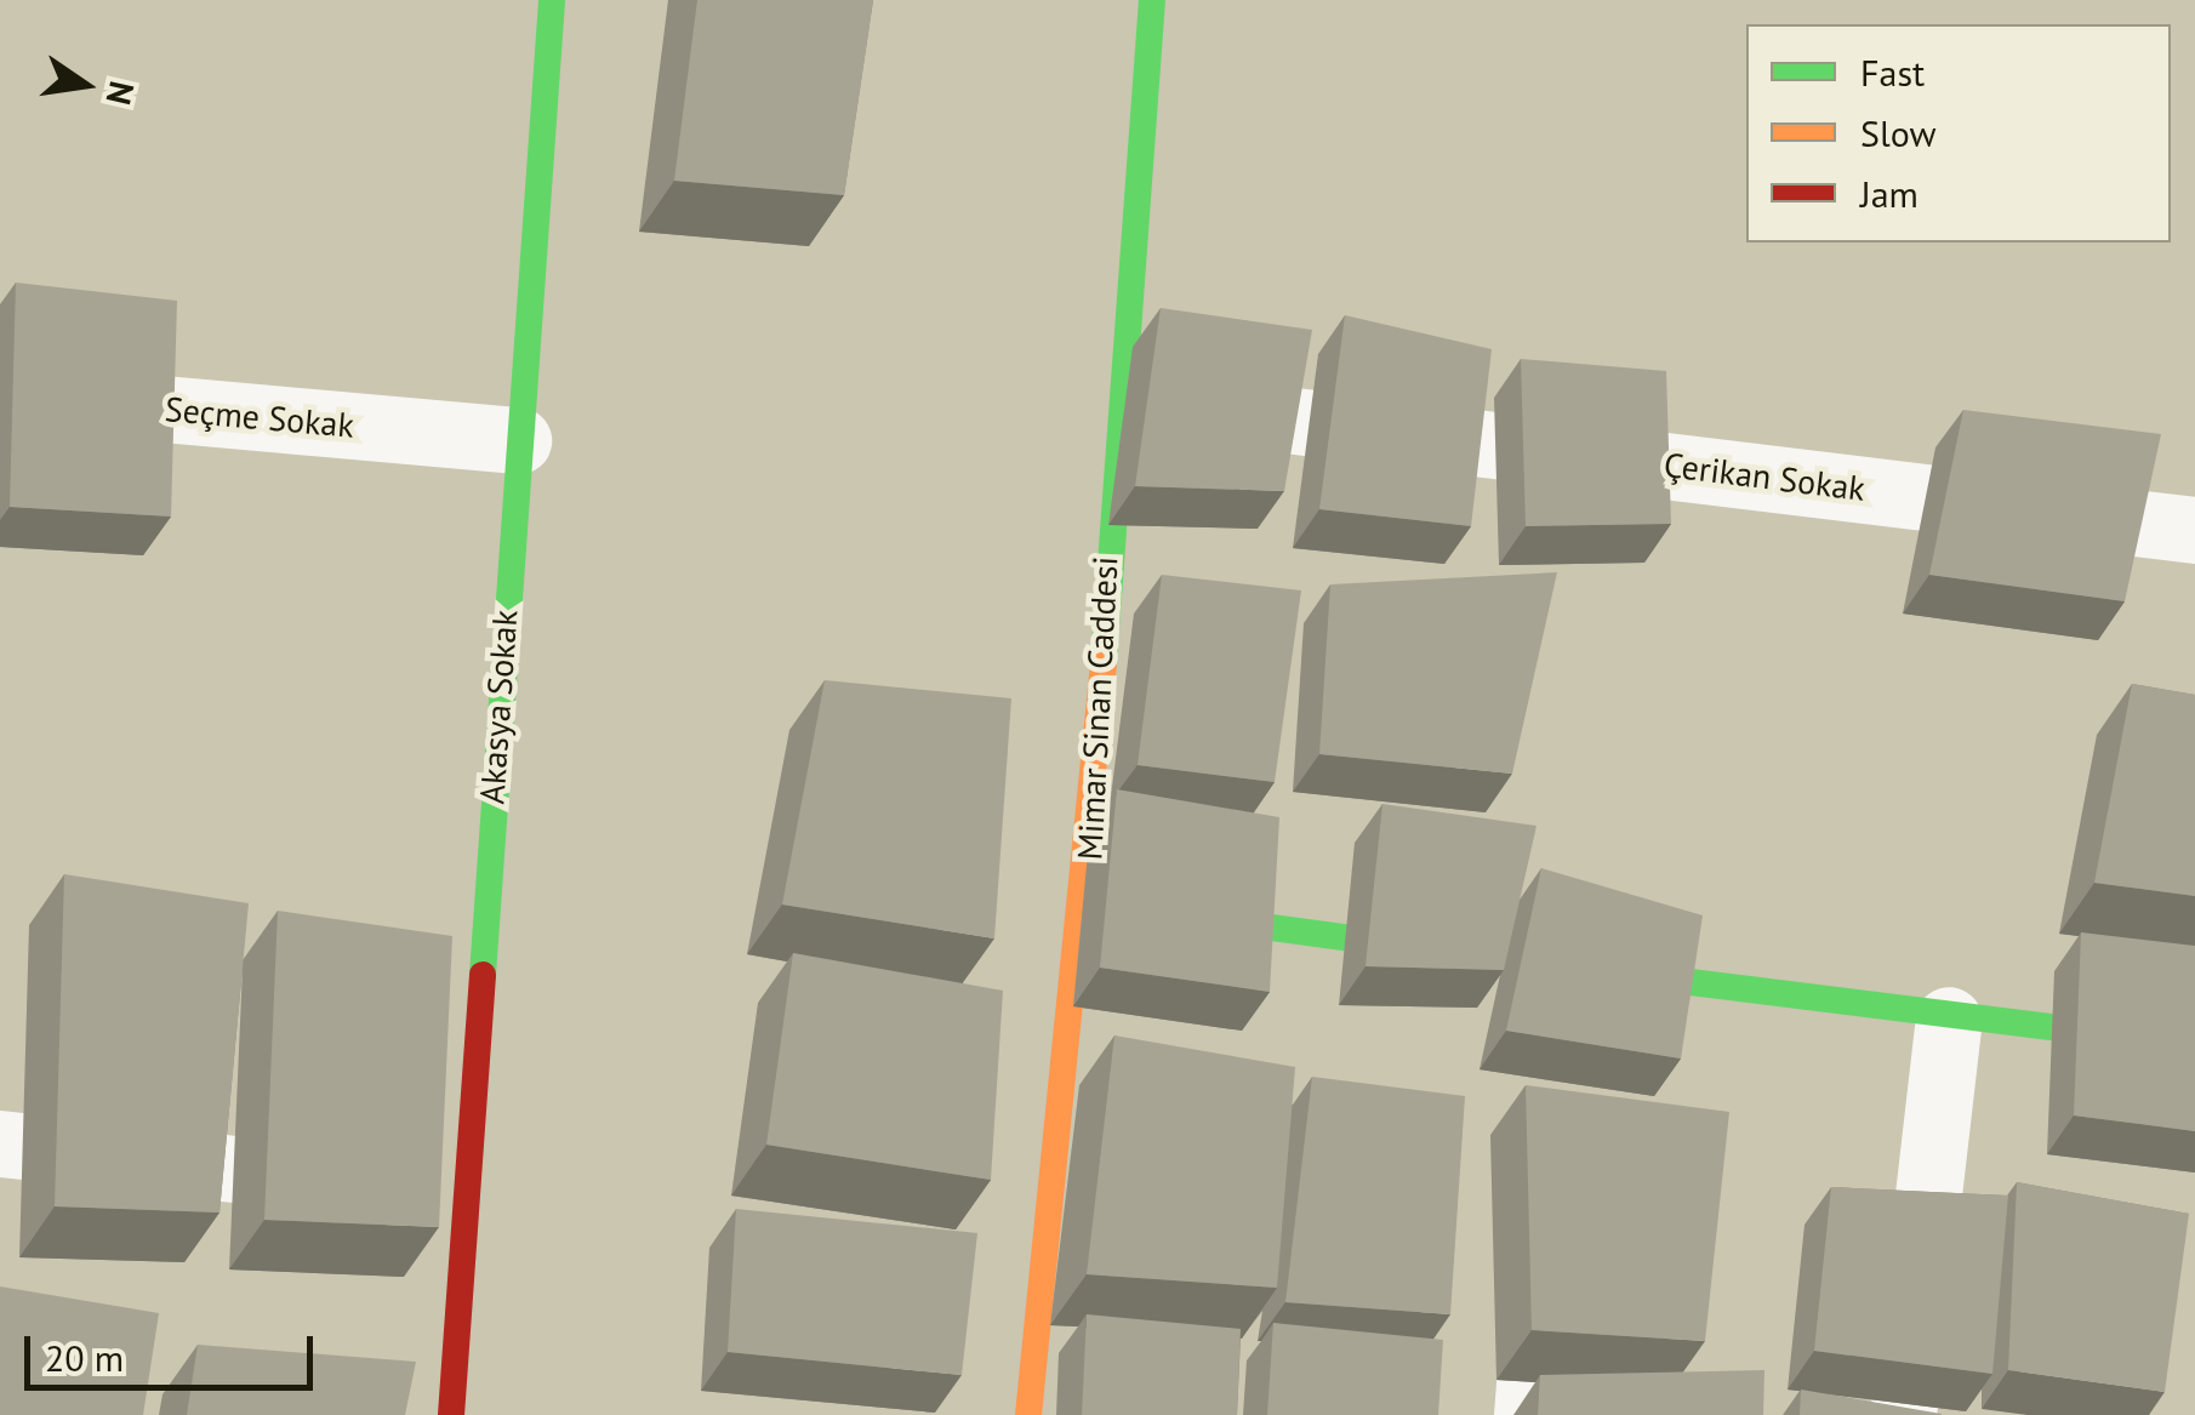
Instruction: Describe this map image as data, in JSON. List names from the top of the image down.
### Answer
{
  "streets": {
    "street": [
      "Seçme Sokak",
      "Çerikan Sokak",
      "Akasya Sokak",
      "Mimar Sinan Caddesi"
    ]
  },
  "crossings": [
    ["Seçme Sokak", "Akasya Sokak"],
    ["Çerikan Sokak", "Mimar Sinan Caddesi"]
  ],
  "legend": ["Fast", "Slow", "Jam"],
  "scale_bar": "20 m",
  "north": "right"
}
